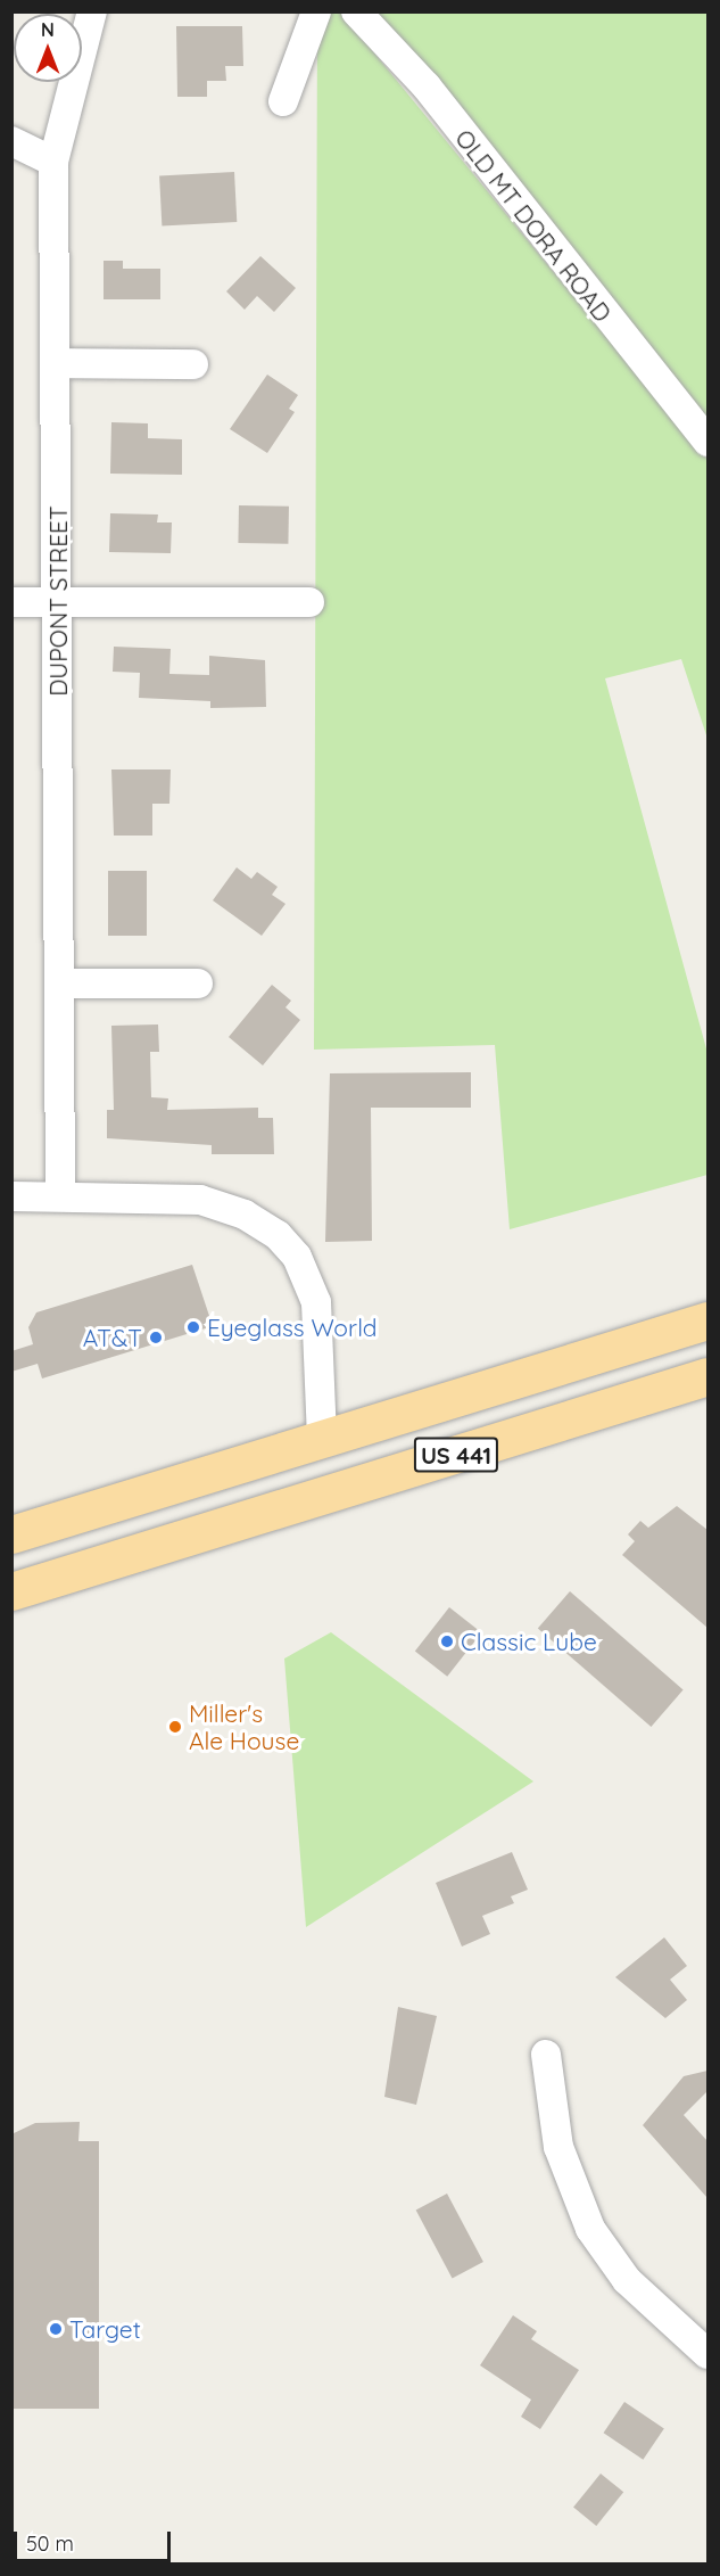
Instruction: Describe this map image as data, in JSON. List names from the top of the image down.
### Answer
{
  "streets": {
    "main road": ["US 441"],
    "street": ["OLD MT DORA ROAD", "DUPONT STREET"]
  },
  "places": [
    "Eyeglass World",
    "AT&T",
    "Classic Lube",
    "Miller's Ale House",
    "Target"
  ],
  "scale_bar": "50 m",
  "north": "top"
}
